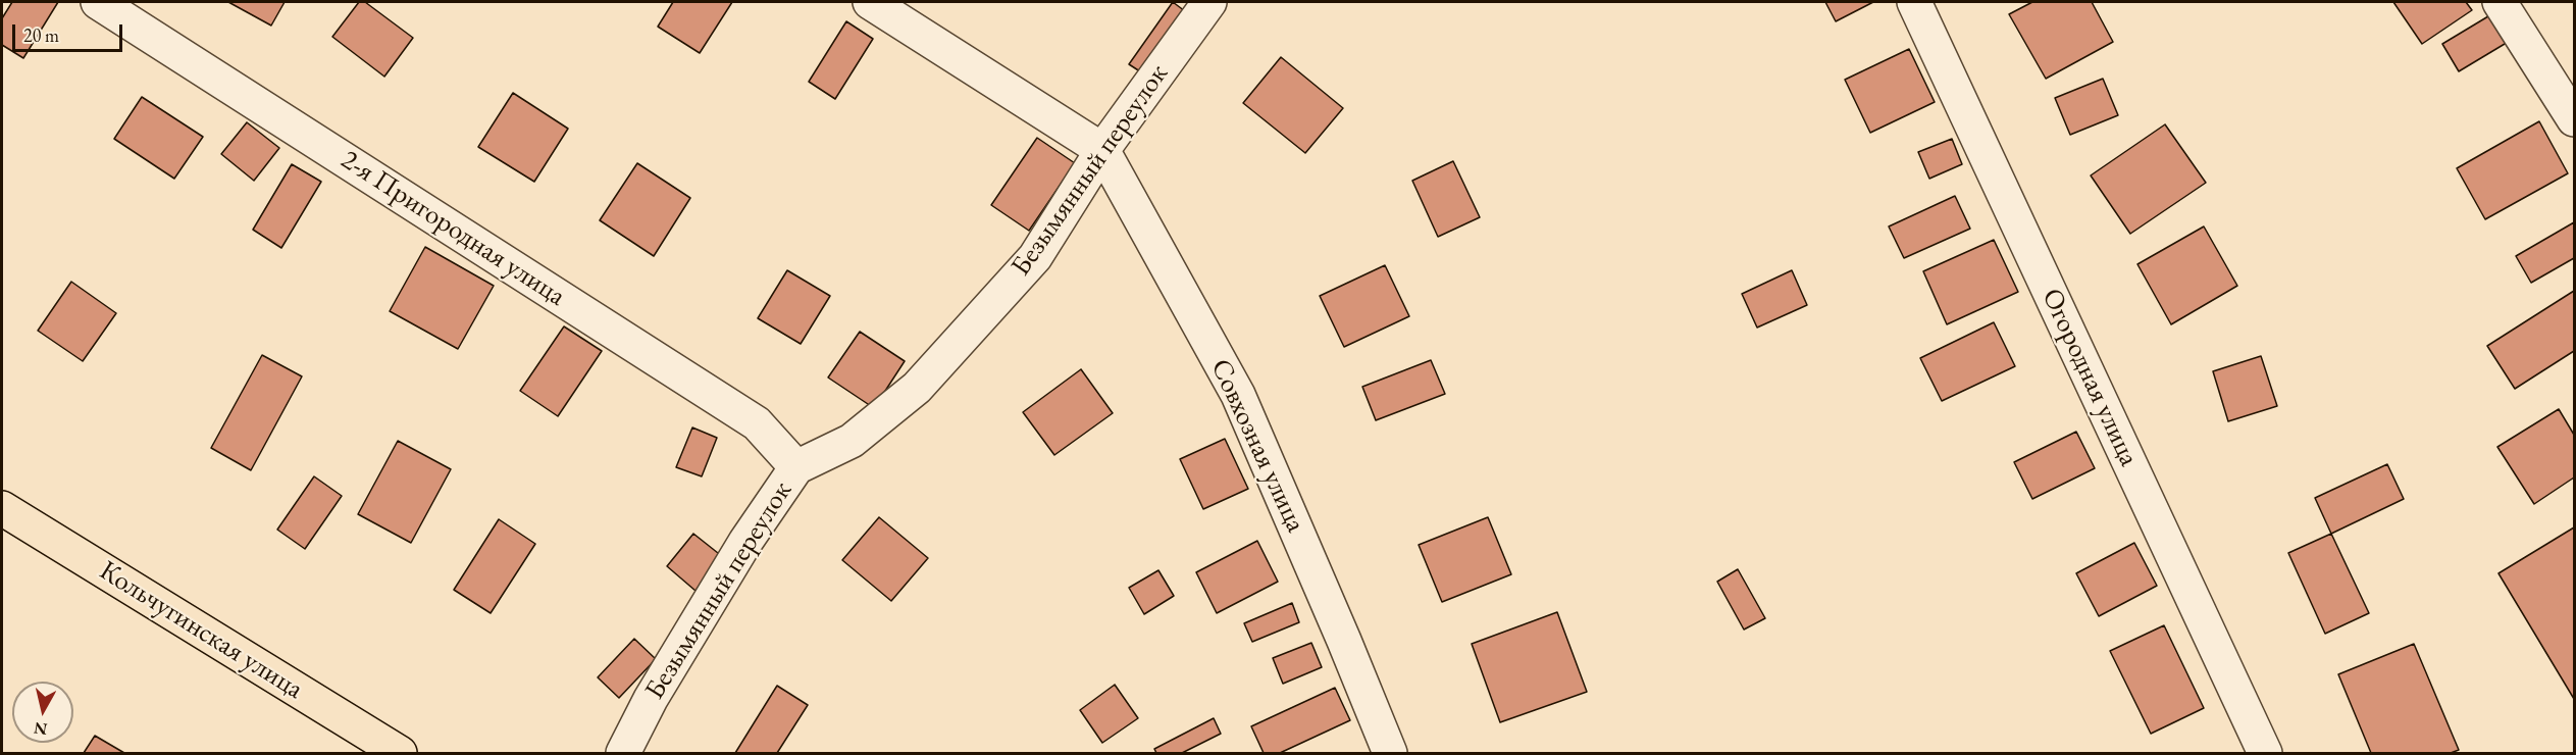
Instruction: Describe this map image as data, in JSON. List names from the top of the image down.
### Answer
{
  "streets": {
    "main road": ["Кольчугинская улица"],
    "street": [
      "Безымянный переулок",
      "2-я Пригородная улица",
      "Огородная улица",
      "Совхозная улица"
    ]
  },
  "crossings": [
    ["Безымянный переулок", "2-я Пригородная улица"],
    ["Безымянный переулок", "Совхозная улица"]
  ],
  "scale_bar": "20 m",
  "north": "bottom"
}
